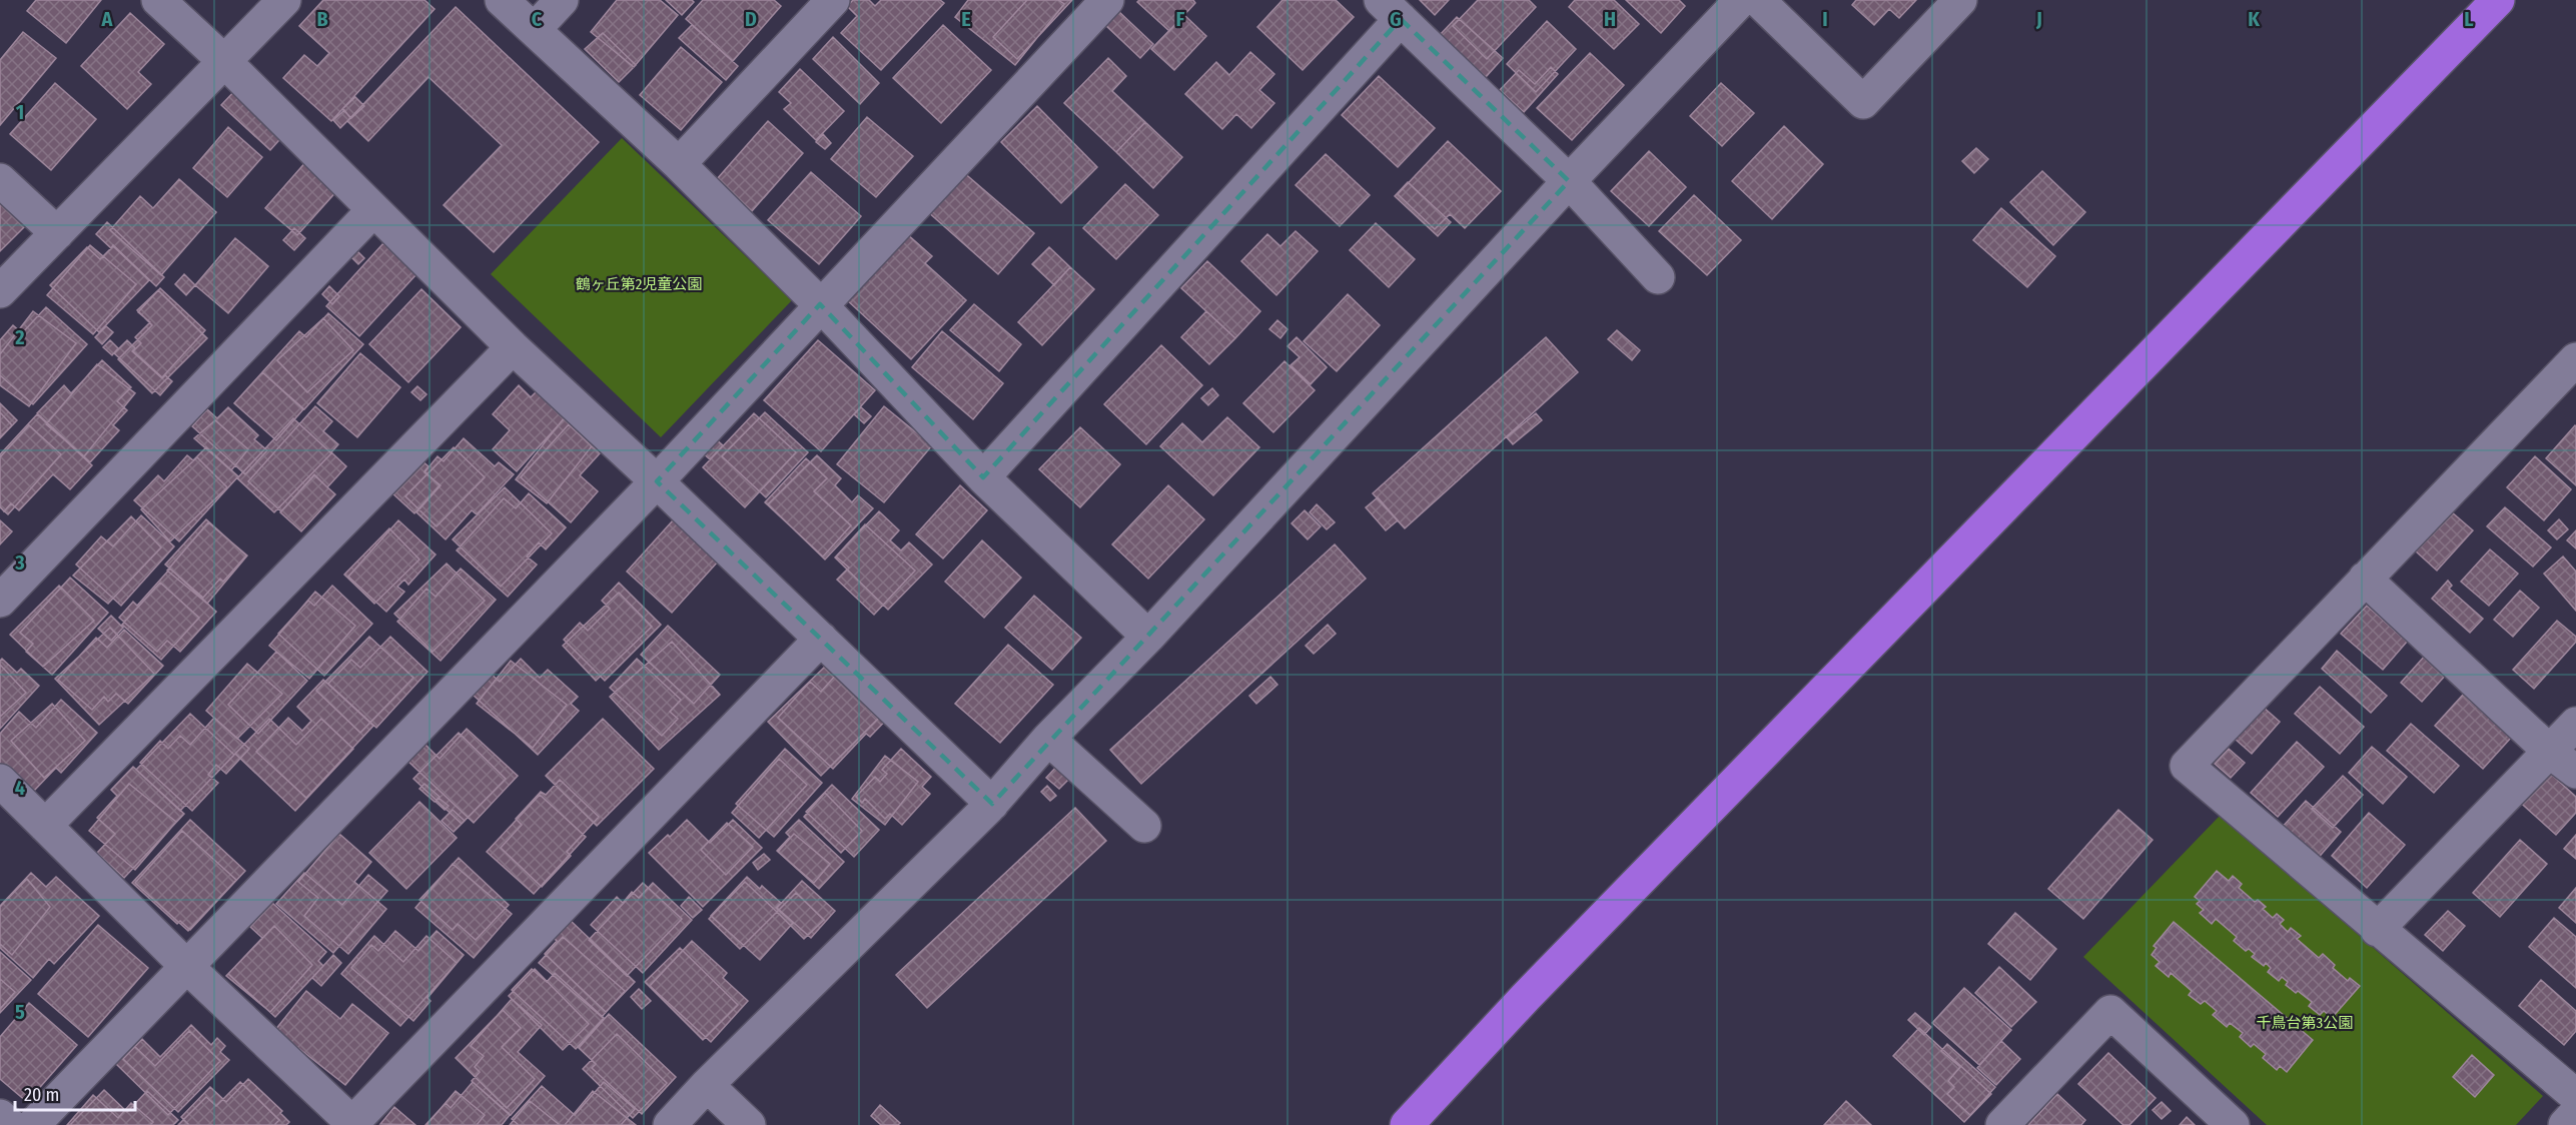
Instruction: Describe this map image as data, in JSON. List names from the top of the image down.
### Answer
{
  "parks": ["鶴ヶ丘第2児童公園", "千鳥台第3公園"],
  "scale_bar": "20 m",
  "grid": {
    "columns": [
      "A",
      "B",
      "C",
      "D",
      "E",
      "F",
      "G",
      "H",
      "I",
      "J",
      "K",
      "L"
    ],
    "rows": [
      "1",
      "2",
      "3",
      "4",
      "5"
    ]
  }
}
